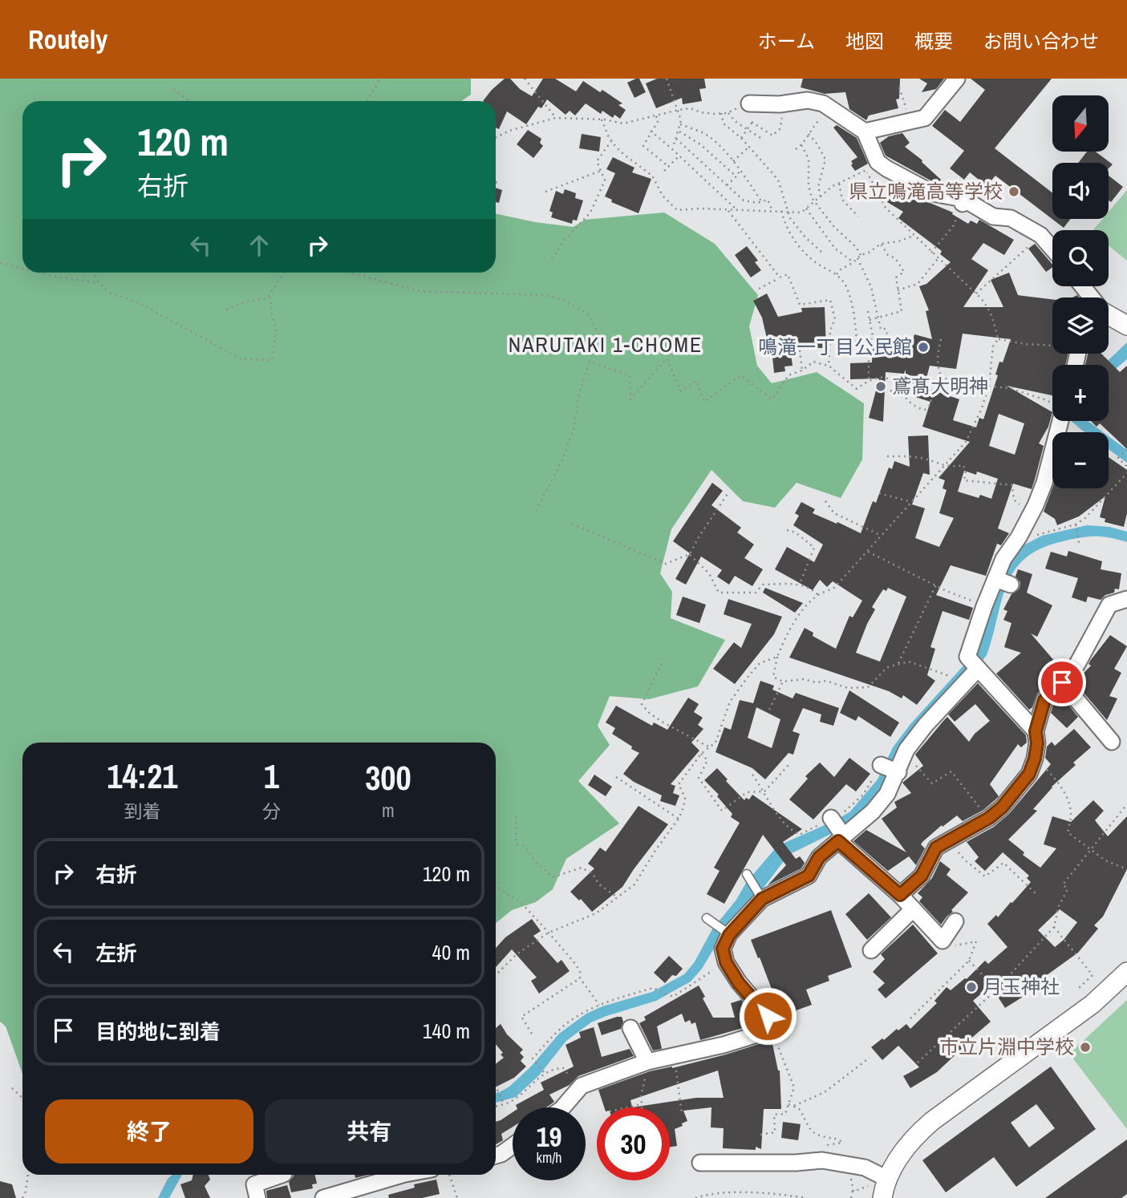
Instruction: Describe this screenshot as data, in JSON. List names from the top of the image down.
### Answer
{
  "districts": ["NARUTAKI 1-CHOME"],
  "places": [
    "県立鳴滝高等学校",
    "鳴滝一丁目公民館",
    "鳶髙大明神",
    "月玉神社",
    "市立片淵中学校"
  ],
  "north": "bottom",
  "page": {
    "header": "Routely",
    "nav": [
      "ホーム",
      "地図",
      "概要",
      "お問い合わせ"
    ],
    "map_buttons": ["+", "−"],
    "turn": ["120 m", "右折"],
    "eta": [
      "14:21",
      "到着",
      "1",
      "分",
      "300",
      "m"
    ],
    "list": [
      {
        "name": "右折",
        "value": "120 m"
      },
      {
        "name": "左折",
        "value": "40 m"
      },
      {
        "name": "目的地に到着",
        "value": "140 m"
      }
    ],
    "buttons": ["終了", "共有"],
    "speed": "19 km/h",
    "limit": "30"
  }
}
